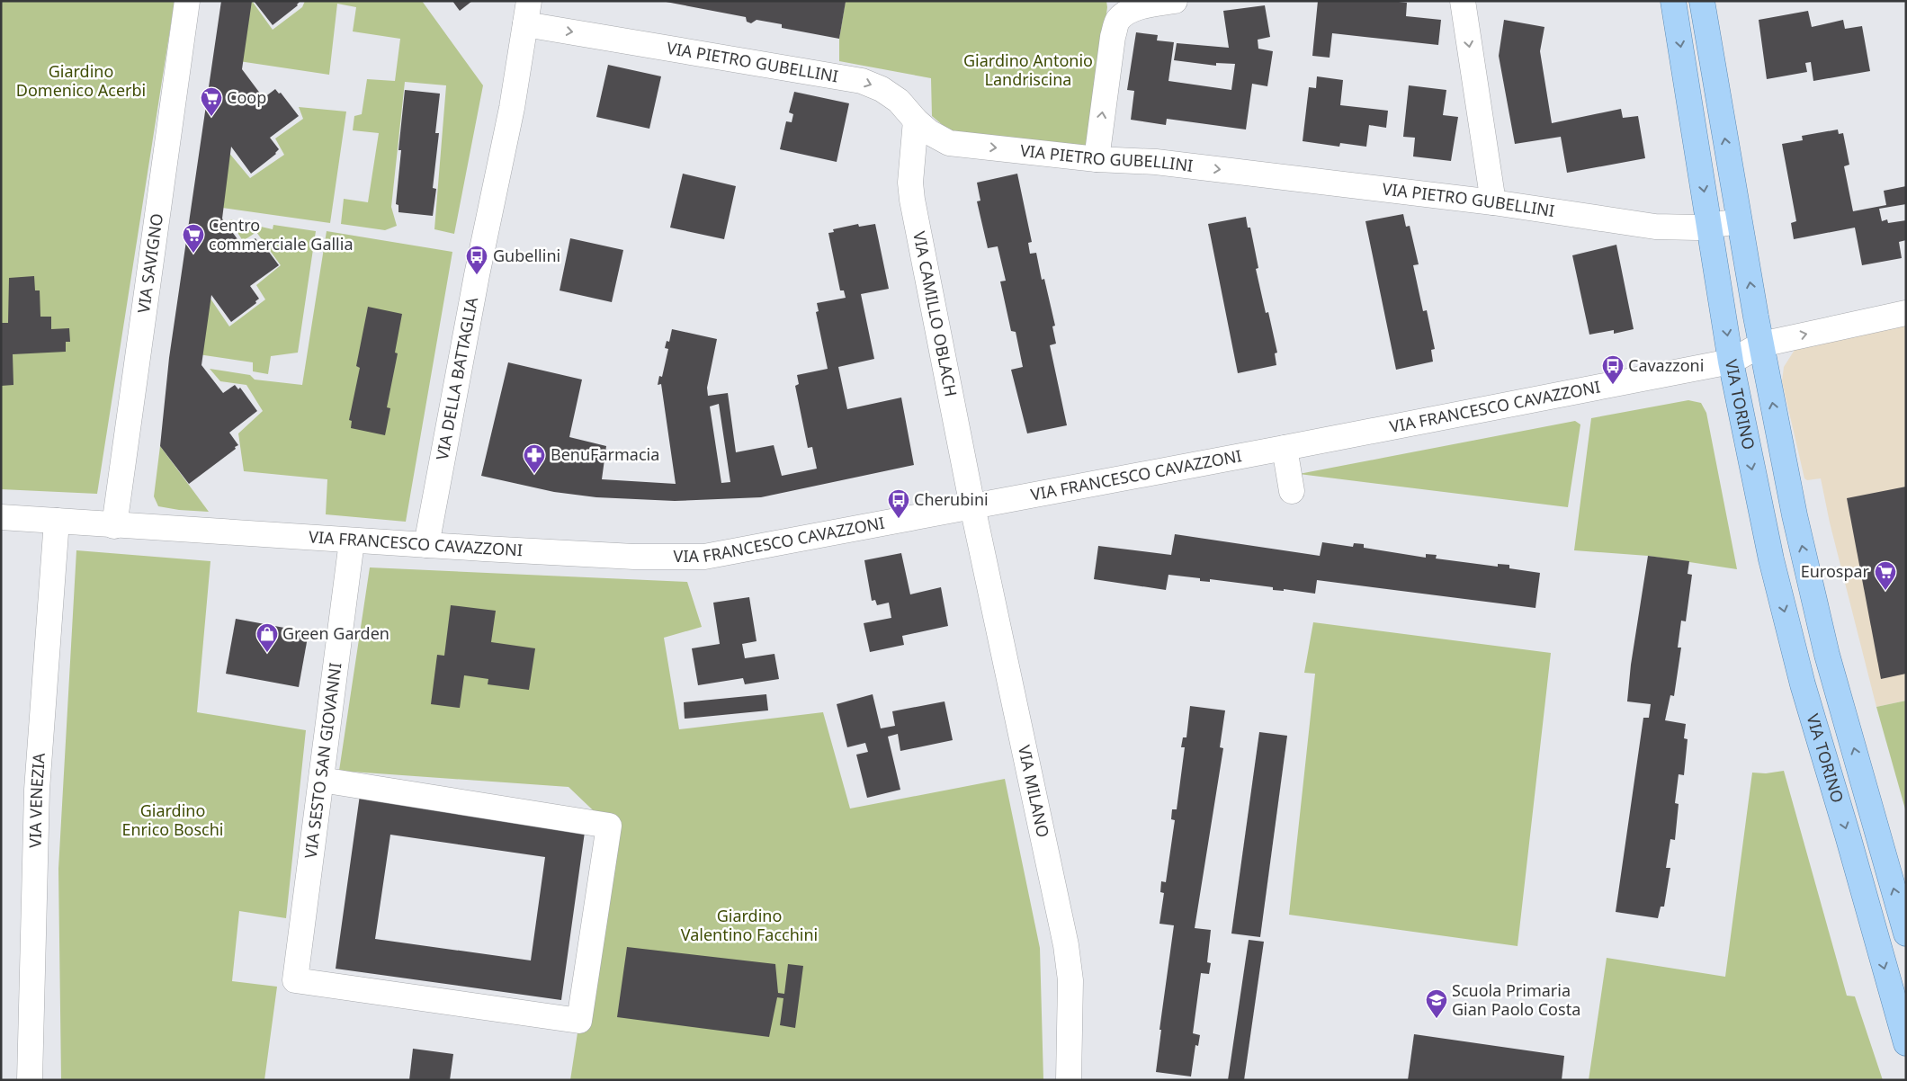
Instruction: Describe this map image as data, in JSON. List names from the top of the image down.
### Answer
{
  "streets": {
    "main road": ["VIA TORINO"],
    "street": [
      "VIA PIETRO GUBELLINI",
      "VIA SAVIGNO",
      "VIA CAMILLO OBLACH",
      "VIA DELLA BATTAGLIA",
      "VIA FRANCESCO CAVAZZONI",
      "VIA SESTO SAN GIOVANNI",
      "VIA MILANO",
      "VIA VENEZIA"
    ]
  },
  "crossings": [
    ["VIA PIETRO GUBELLINI", "VIA CAMILLO OBLACH"],
    ["VIA PIETRO GUBELLINI", "VIA DELLA BATTAGLIA"],
    ["VIA SAVIGNO", "VIA FRANCESCO CAVAZZONI"],
    ["VIA CAMILLO OBLACH", "VIA FRANCESCO CAVAZZONI"],
    ["VIA CAMILLO OBLACH", "VIA MILANO"],
    ["VIA DELLA BATTAGLIA", "VIA FRANCESCO CAVAZZONI"],
    ["VIA FRANCESCO CAVAZZONI", "VIA TORINO"],
    ["VIA FRANCESCO CAVAZZONI", "VIA SESTO SAN GIOVANNI"],
    ["VIA FRANCESCO CAVAZZONI", "VIA MILANO"],
    ["VIA FRANCESCO CAVAZZONI", "VIA VENEZIA"]
  ],
  "one_way": ["VIA PIETRO GUBELLINI"],
  "parks": [
    "Giardino Antonio Landriscina",
    "Giardino Domenico Acerbi",
    "Giardino Enrico Boschi",
    "Giardino Valentino Facchini"
  ],
  "places": {
    "supermarket": ["Coop", "Centro commerciale Gallia", "Eurospar"],
    "bus stop": ["Gubellini", "Cavazzoni", "Cherubini"],
    "pharmacy": ["BenuFarmacia"],
    "shop": ["Green Garden"],
    "school or university": ["Scuola Primaria Gian Paolo Costa"]
  }
}
